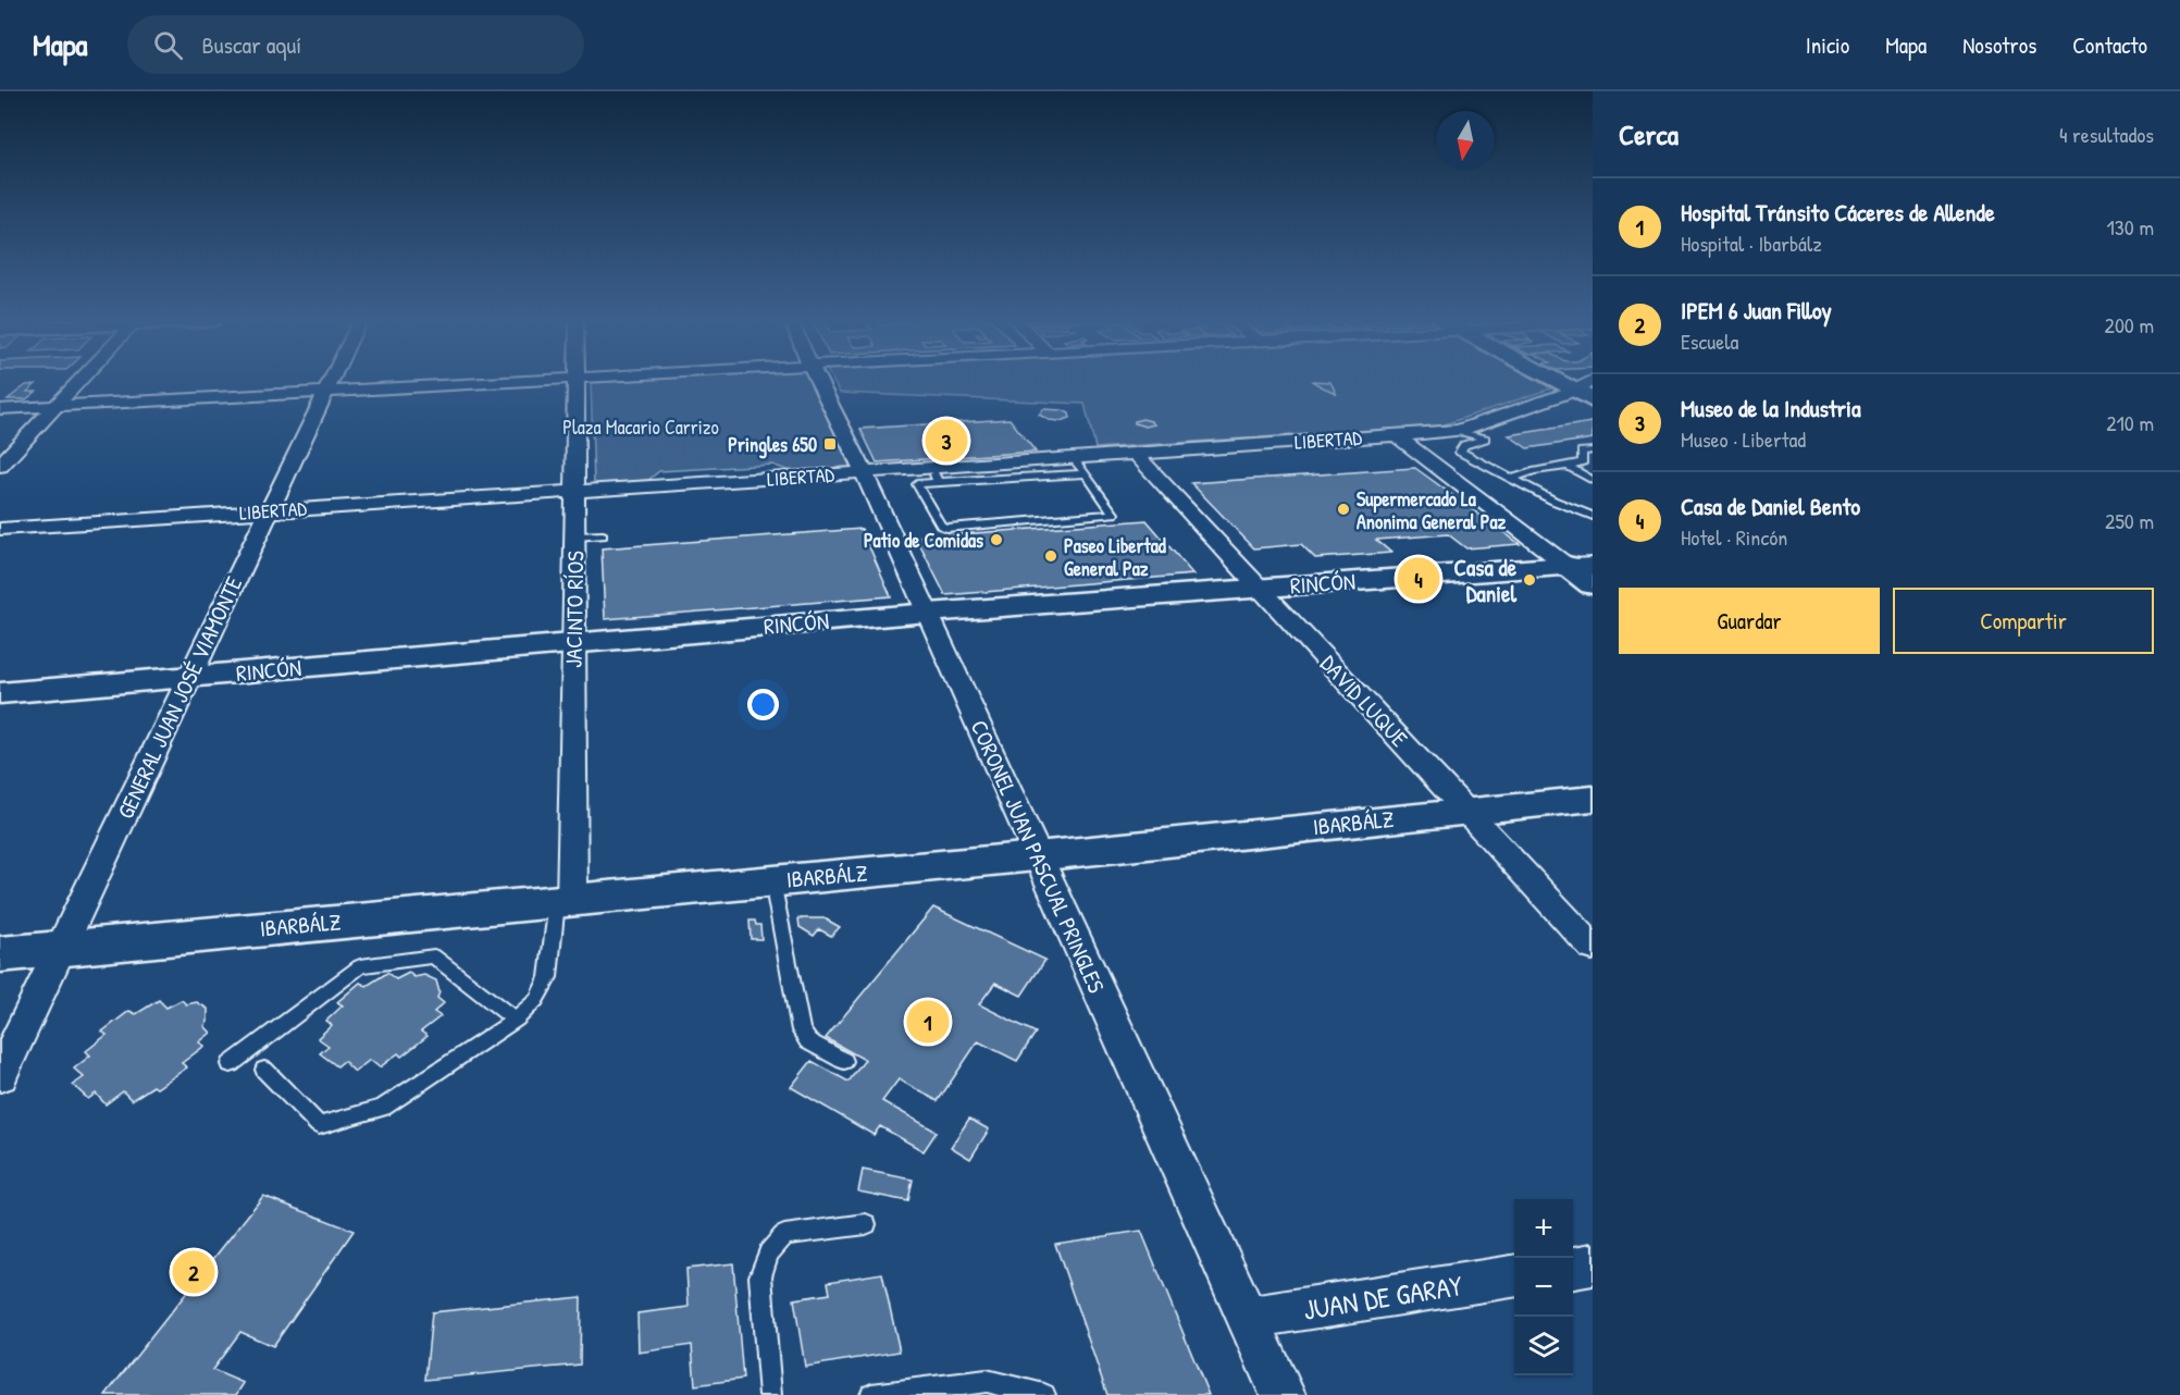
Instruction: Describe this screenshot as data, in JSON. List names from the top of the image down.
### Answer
{
  "streets": {
    "main road": ["RINCÓN", "IBARBÁLZ"],
    "street": [
      "LIBERTAD",
      "JACINTO RÍOS",
      "GENERAL JUAN JOSÉ VIAMONTE",
      "DAVID LUQUE",
      "CORONEL JUAN PASCUAL PRINGLES",
      "JUAN DE GARAY"
    ]
  },
  "crossings": [
    ["LIBERTAD", "JACINTO RÍOS"],
    ["LIBERTAD", "GENERAL JUAN JOSÉ VIAMONTE"],
    ["LIBERTAD", "DAVID LUQUE"],
    ["LIBERTAD", "CORONEL JUAN PASCUAL PRINGLES"],
    ["RINCÓN", "JACINTO RÍOS"],
    ["RINCÓN", "GENERAL JUAN JOSÉ VIAMONTE"],
    ["RINCÓN", "DAVID LUQUE"],
    ["RINCÓN", "CORONEL JUAN PASCUAL PRINGLES"],
    ["JACINTO RÍOS", "IBARBÁLZ"],
    ["GENERAL JUAN JOSÉ VIAMONTE", "IBARBÁLZ"],
    ["DAVID LUQUE", "IBARBÁLZ"],
    ["IBARBÁLZ", "CORONEL JUAN PASCUAL PRINGLES"],
    ["CORONEL JUAN PASCUAL PRINGLES", "JUAN DE GARAY"]
  ],
  "parks": ["Plaza Macario Carrizo"],
  "places": {
    "transit": ["Pringles 650"],
    "other": [
      "Supermercado La Anonima General Paz",
      "Patio de Comidas",
      "Paseo Libertad General Paz",
      "Casa de Daniel"
    ]
  },
  "north": "bottom",
  "page": {
    "header": "Mapa",
    "search": "Buscar aquí",
    "nav": [
      "Inicio",
      "Mapa",
      "Nosotros",
      "Contacto"
    ],
    "heading": ["Cerca", "4 resultados"],
    "list": [
      {
        "mark": "1",
        "name": "Hospital Tránsito Cáceres de Allende",
        "note": "Hospital · Ibarbálz",
        "value": "130 m"
      },
      {
        "mark": "2",
        "name": "IPEM 6 Juan Filloy",
        "note": "Escuela",
        "value": "200 m"
      },
      {
        "mark": "3",
        "name": "Museo de la Industria",
        "note": "Museo · Libertad",
        "value": "210 m"
      },
      {
        "mark": "4",
        "name": "Casa de Daniel Bento",
        "note": "Hotel · Rincón",
        "value": "250 m"
      }
    ],
    "pins": [
      "3",
      "4",
      "1",
      "2"
    ],
    "buttons": ["Guardar", "Compartir"],
    "map_buttons": ["+", "−"]
  }
}
